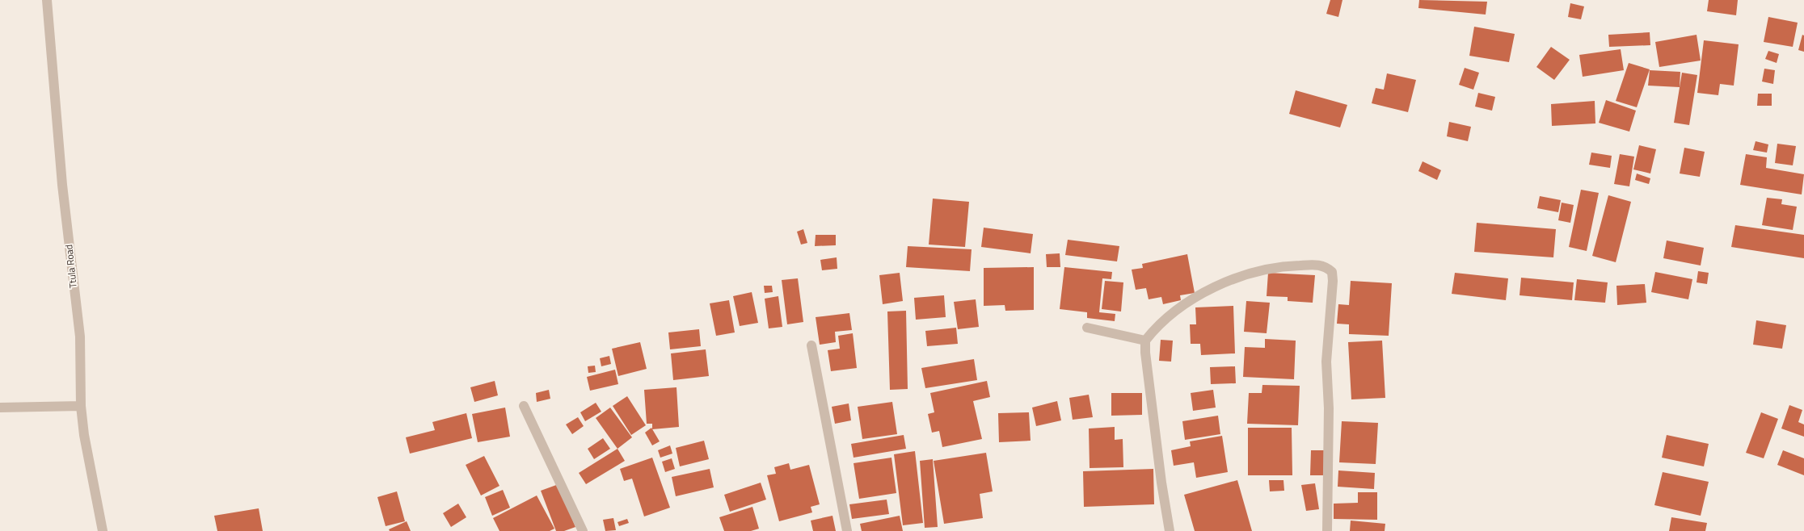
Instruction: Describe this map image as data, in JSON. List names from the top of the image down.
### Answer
{
  "streets": {
    "street": ["Ttula Road"]
  }
}
